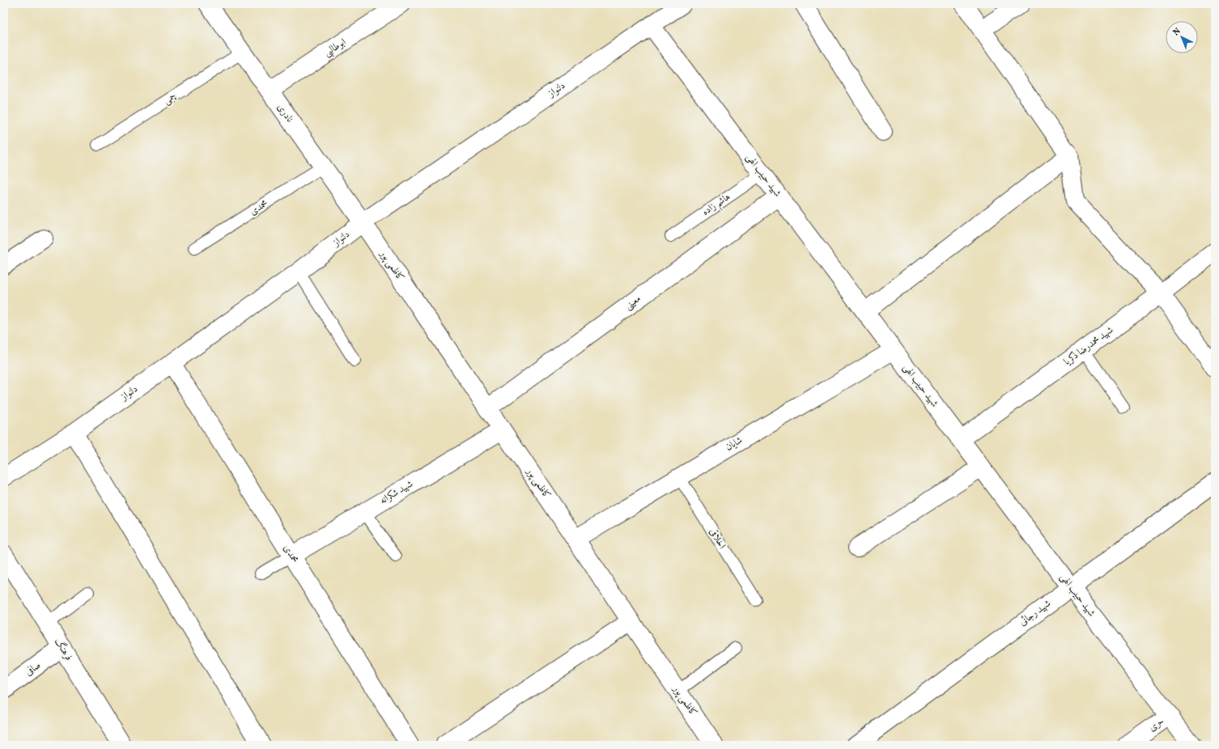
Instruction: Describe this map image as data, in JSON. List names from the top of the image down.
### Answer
{
  "streets": {
    "street": [
      "ابوطالبی",
      "دلنواز",
      "نادری",
      "شهید حبیب الهی",
      "محمدی",
      "کاظمی پور",
      "معینی",
      "شهید محمدرضا ذکریا",
      "شایان",
      "شهید شکرانه",
      "شهید رجائی",
      "فرهنگ",
      "صافی",
      "حری"
    ],
    "lane": ["چمی", "هاشم زاده", "اخلاقی"]
  },
  "crossings": [
    ["ابوطالبی", "نادری"],
    ["دلنواز", "نادری"],
    ["دلنواز", "شهید حبیب الهی"],
    ["دلنواز", "محمدی"],
    ["دلنواز", "کاظمی پور"],
    ["چمی", "نادری"],
    ["نادری", "محمدی"],
    ["نادری", "کاظمی پور"],
    ["شهید حبیب الهی", "هاشم زاده"],
    ["شهید حبیب الهی", "معینی"],
    ["شهید حبیب الهی", "شهید محمدرضا ذکریا"],
    ["شهید حبیب الهی", "شایان"],
    ["شهید حبیب الهی", "شهید رجائی"],
    ["شهید حبیب الهی", "حری"],
    ["محمدی", "شهید شکرانه"],
    ["کاظمی پور", "معینی"],
    ["کاظمی پور", "شایان"],
    ["کاظمی پور", "شهید شکرانه"],
    ["شایان", "اخلاقی"],
    ["فرهنگ", "صافی"]
  ],
  "north": "top left"
}
